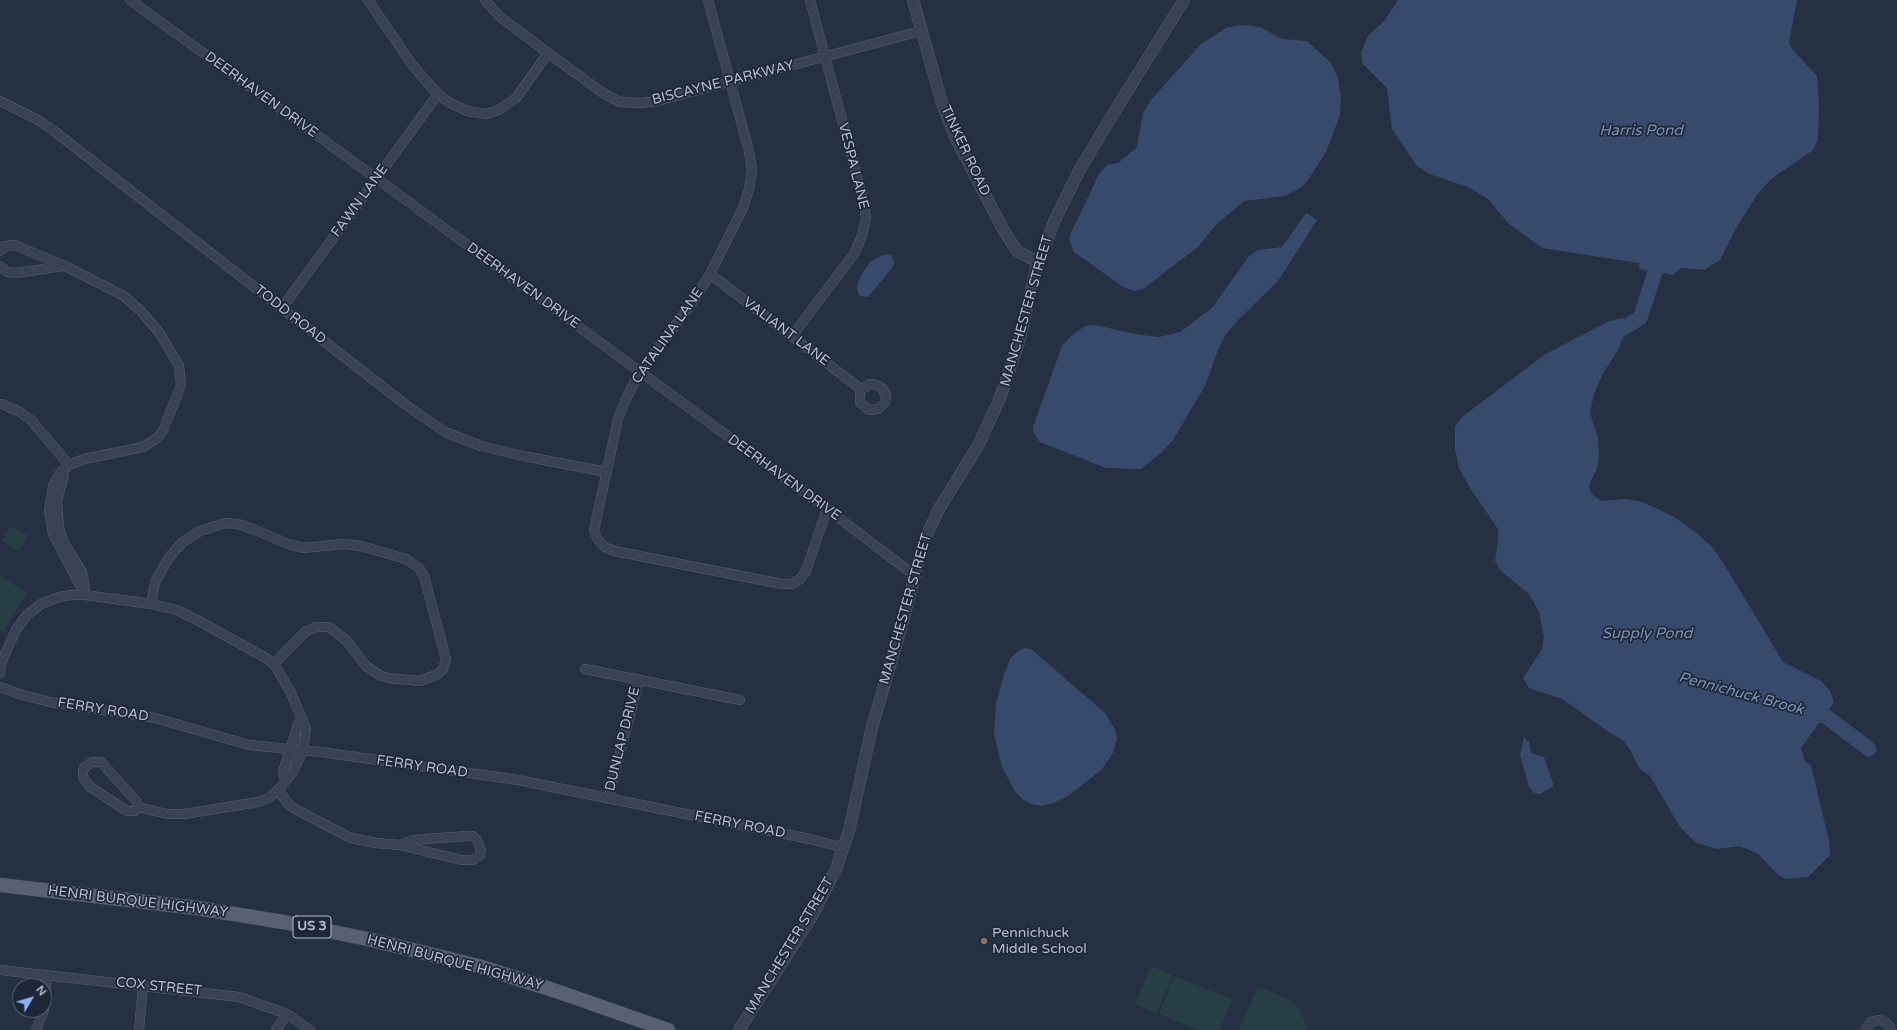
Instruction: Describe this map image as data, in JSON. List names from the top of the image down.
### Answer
{
  "streets": {
    "main road": ["HENRI BURQUE HIGHWAY", "US 3"],
    "street": [
      "BISCAYNE PARKWAY",
      "DEERHAVEN DRIVE",
      "TINKER ROAD",
      "VESPA LANE",
      "FAWN LANE",
      "MANCHESTER STREET",
      "TODD ROAD",
      "VALIANT LANE",
      "CATALINA LANE",
      "FERRY ROAD",
      "DUNLAP DRIVE",
      "COX STREET"
    ]
  },
  "crossings": [
    ["BISCAYNE PARKWAY", "TINKER ROAD"],
    ["BISCAYNE PARKWAY", "VESPA LANE"],
    ["BISCAYNE PARKWAY", "CATALINA LANE"],
    ["DEERHAVEN DRIVE", "FAWN LANE"],
    ["DEERHAVEN DRIVE", "MANCHESTER STREET"],
    ["DEERHAVEN DRIVE", "CATALINA LANE"],
    ["TINKER ROAD", "MANCHESTER STREET"],
    ["VESPA LANE", "VALIANT LANE"],
    ["FAWN LANE", "TODD ROAD"],
    ["MANCHESTER STREET", "FERRY ROAD"],
    ["TODD ROAD", "CATALINA LANE"],
    ["VALIANT LANE", "CATALINA LANE"],
    ["FERRY ROAD", "DUNLAP DRIVE"]
  ],
  "water": ["Harris Pond", "Supply Pond", "Pennichuck Brook"],
  "places": ["Pennichuck Middle School"],
  "north": "top right"
}
